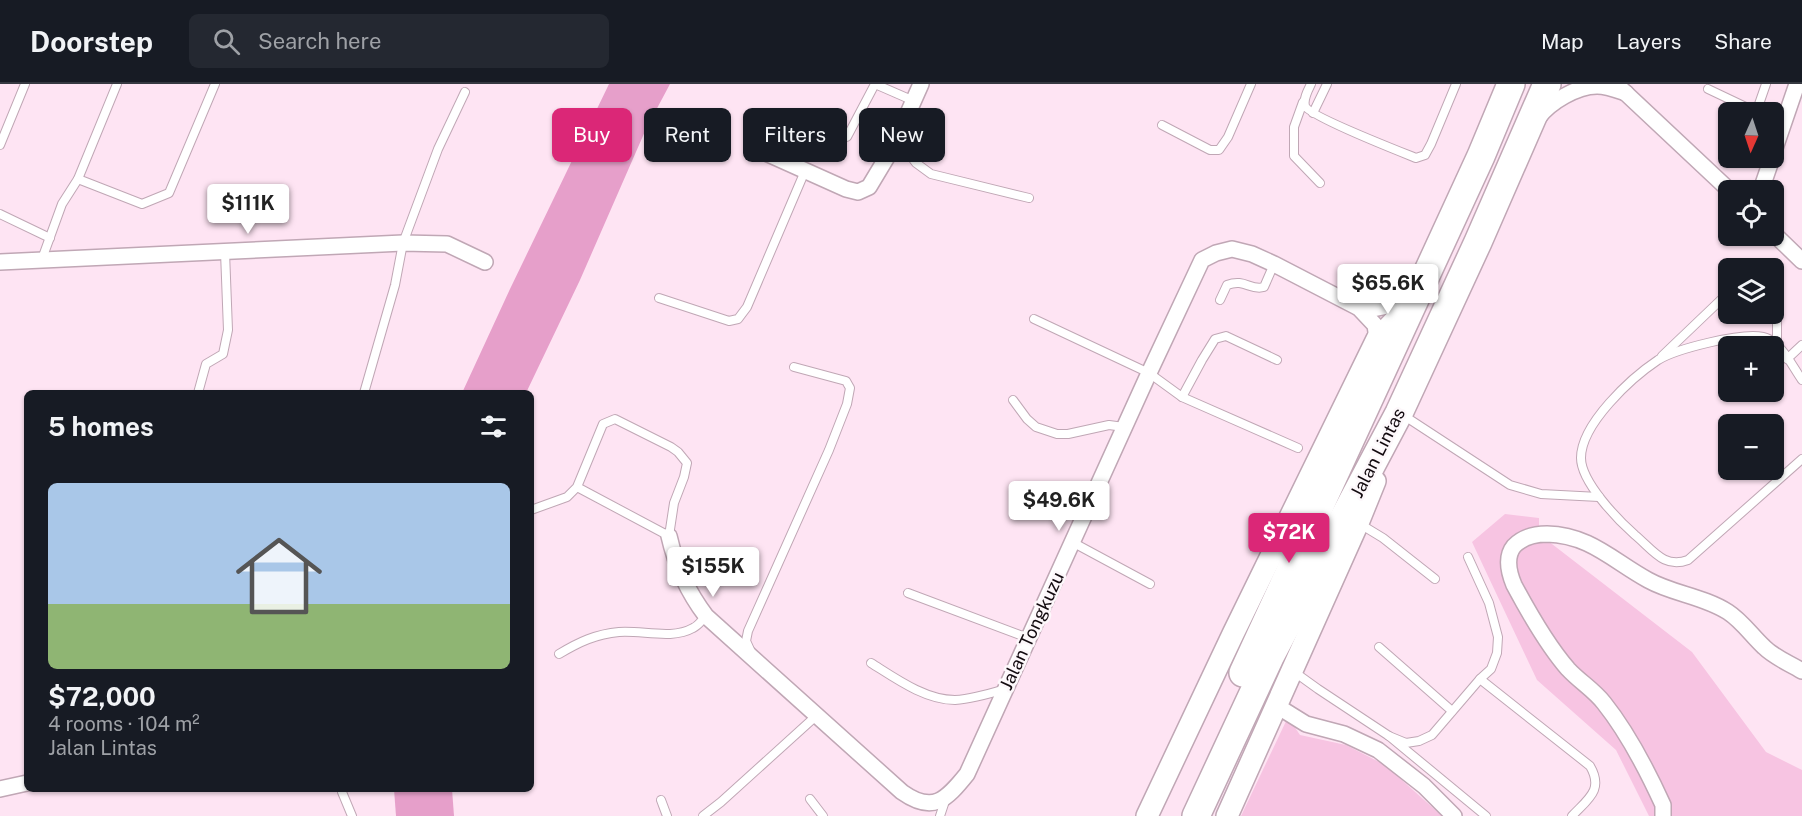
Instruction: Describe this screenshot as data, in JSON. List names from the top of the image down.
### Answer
{
  "streets": {
    "highway": ["Jalan Lintas"],
    "street": ["Jalan Tongkuzu"]
  },
  "north": "bottom",
  "page": {
    "header": "Doorstep",
    "search": "Search here",
    "nav": ["Map", "Layers", "Share"],
    "map_buttons": ["+", "−"],
    "chip": [
      "Buy",
      "Rent",
      "Filters",
      "New"
    ],
    "price": [
      "$111K",
      "$65.6K",
      "$49.6K",
      "$72K",
      "$155K"
    ],
    "heading": "5 homes",
    "list": [
      {
        "name": "$72,000",
        "note": "4 rooms · 104 m² · Jalan Lintas"
      }
    ]
  }
}
